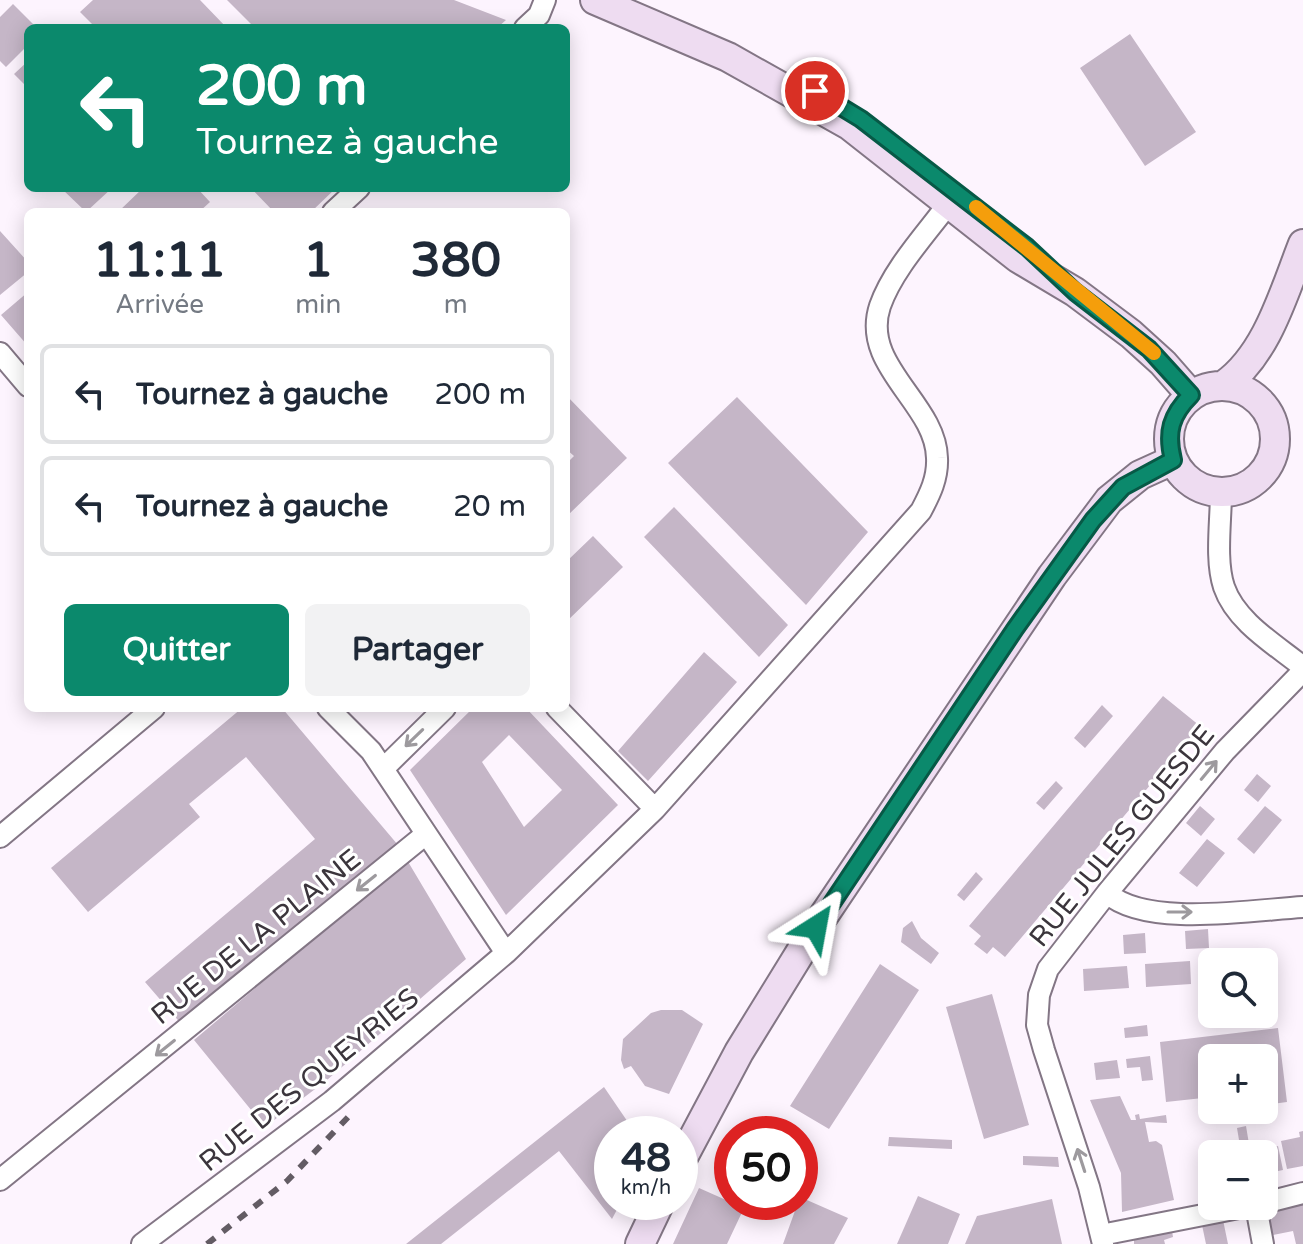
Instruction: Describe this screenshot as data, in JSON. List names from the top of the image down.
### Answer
{
  "streets": {
    "street": ["RUE JULES GUESDE", "RUE DE LA PLAINE", "RUE DES QUEYRIES"]
  },
  "one_way": ["RUE JULES GUESDE", "RUE DE LA PLAINE"],
  "page": {
    "turn": ["200 m", "Tournez à gauche"],
    "eta": [
      "11:11",
      "Arrivée",
      "1",
      "min",
      "380",
      "m"
    ],
    "list": [
      {
        "name": "Tournez à gauche",
        "value": "200 m"
      },
      {
        "name": "Tournez à gauche",
        "value": "20 m"
      }
    ],
    "buttons": ["Quitter", "Partager"],
    "map_buttons": ["+", "−"],
    "speed": "48 km/h",
    "limit": "50"
  }
}
